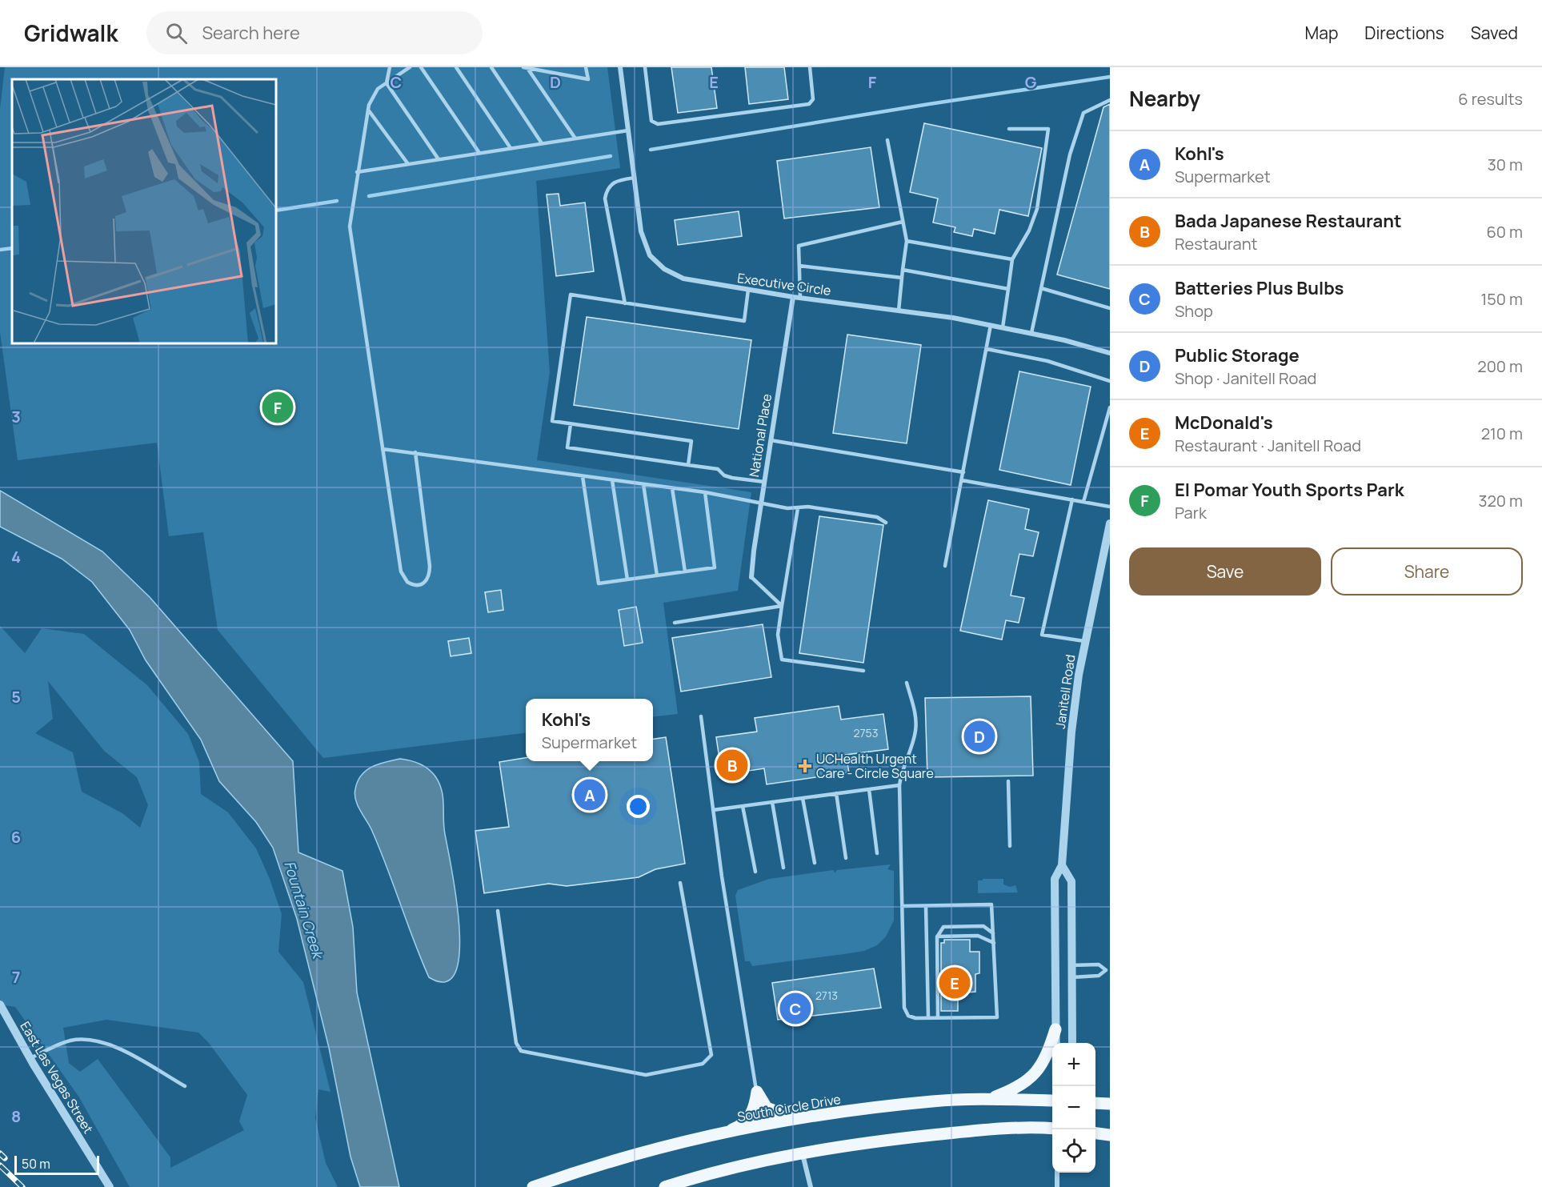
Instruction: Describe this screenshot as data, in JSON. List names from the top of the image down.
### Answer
{
  "streets": {
    "main road": ["South Circle Drive"],
    "street": [
      "Executive Circle",
      "National Place",
      "Janitell Road",
      "East Las Vegas Street"
    ]
  },
  "crossings": [
    ["Executive Circle", "National Place"]
  ],
  "water": ["Fountain Creek"],
  "places": {
    "health": ["UCHealth Urgent Care - Circle Square"]
  },
  "house_numbers": ["2753", "2713"],
  "scale_bar": "50 m",
  "page": {
    "header": "Gridwalk",
    "search": "Search here",
    "nav": ["Map", "Directions", "Saved"],
    "heading": ["Nearby", "6 results"],
    "list": [
      {
        "mark": "A",
        "name": "Kohl's",
        "note": "Supermarket",
        "value": "30 m"
      },
      {
        "mark": "B",
        "name": "Bada Japanese Restaurant",
        "note": "Restaurant",
        "value": "60 m"
      },
      {
        "mark": "C",
        "name": "Batteries Plus Bulbs",
        "note": "Shop",
        "value": "150 m"
      },
      {
        "mark": "D",
        "name": "Public Storage",
        "note": "Shop · Janitell Road",
        "value": "200 m"
      },
      {
        "mark": "E",
        "name": "McDonald's",
        "note": "Restaurant · Janitell Road",
        "value": "210 m"
      },
      {
        "mark": "F",
        "name": "El Pomar Youth Sports Park",
        "note": "Park",
        "value": "320 m"
      }
    ],
    "pins": [
      "F",
      "D",
      "B",
      "A",
      "E",
      "C"
    ],
    "buttons": ["Save", "Share"],
    "popup": ["Kohl's", "Supermarket"],
    "map_buttons": ["+", "−"],
    "scale": "50 m"
  },
  "grid": {
    "columns": [
      "C",
      "D",
      "E",
      "F",
      "G"
    ],
    "rows": [
      "3",
      "4",
      "5",
      "6",
      "7",
      "8"
    ]
  }
}
